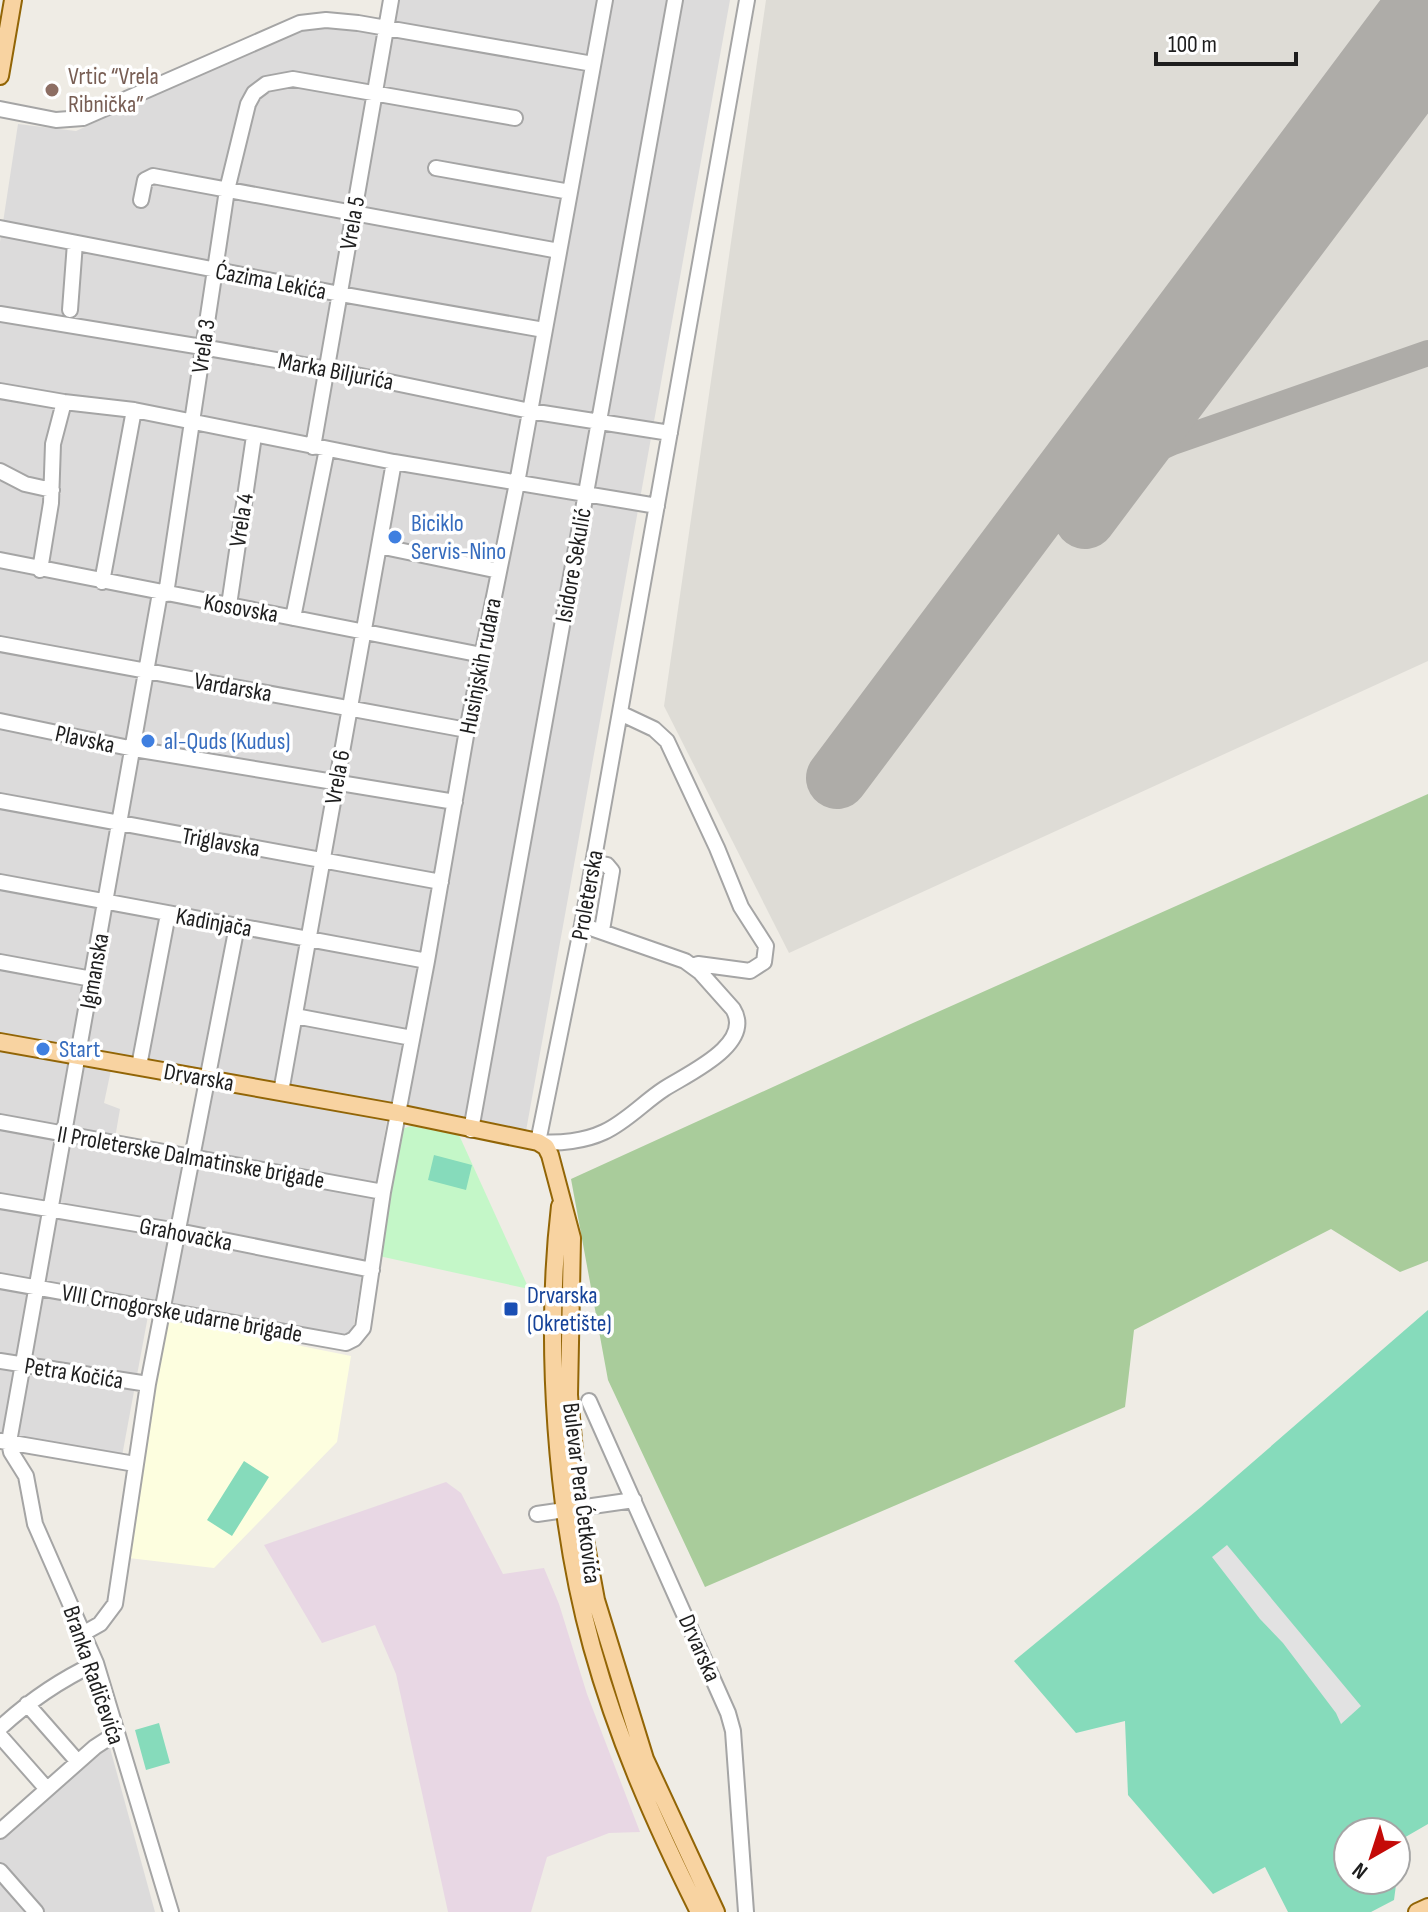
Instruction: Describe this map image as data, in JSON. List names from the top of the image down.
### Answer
{
  "streets": {
    "main road": ["Drvarska", "Bulevar Pera Ćetkovića"],
    "street": [
      "Vrela 5",
      "Ćazima Lekića",
      "Vrela 3",
      "Marka Biljurića",
      "Vrela 4",
      "Isidore Sekulić",
      "Kosovska",
      "Husinjskih rudara",
      "Vardarska",
      "Plavska",
      "Vrela 6",
      "Triglavska",
      "Proleterska",
      "Kadinjača",
      "Igmanska",
      "II Proleterske Dalmatinske brigade",
      "Grahovačka",
      "VIII Crnogorske udarne brigade",
      "Petra Kočića",
      "Branka Radičevića"
    ]
  },
  "crossings": [
    ["Vrela 5", "Ćazima Lekića"],
    ["Vrela 5", "Vrela 3"],
    ["Vrela 5", "Marka Biljurića"],
    ["Vrela 5", "Kosovska"],
    ["Ćazima Lekića", "Vrela 3"],
    ["Ćazima Lekića", "Husinjskih rudara"],
    ["Vrela 3", "Marka Biljurića"],
    ["Vrela 3", "Kosovska"],
    ["Vrela 3", "Igmanska"],
    ["Marka Biljurića", "Isidore Sekulić"],
    ["Marka Biljurića", "Husinjskih rudara"],
    ["Marka Biljurića", "Proleterska"],
    ["Vrela 4", "Kosovska"],
    ["Kosovska", "Husinjskih rudara"],
    ["Kosovska", "Vrela 6"],
    ["Kosovska", "Igmanska"],
    ["Husinjskih rudara", "Vardarska"],
    ["Husinjskih rudara", "Plavska"],
    ["Husinjskih rudara", "Triglavska"],
    ["Husinjskih rudara", "Kadinjača"],
    ["Husinjskih rudara", "Drvarska"],
    ["Husinjskih rudara", "II Proleterske Dalmatinske brigade"],
    ["Husinjskih rudara", "Grahovačka"],
    ["Husinjskih rudara", "VIII Crnogorske udarne brigade"],
    ["Vardarska", "Vrela 6"],
    ["Vardarska", "Igmanska"],
    ["Plavska", "Vrela 6"],
    ["Plavska", "Igmanska"],
    ["Vrela 6", "Triglavska"],
    ["Vrela 6", "Kadinjača"],
    ["Vrela 6", "Drvarska"],
    ["Triglavska", "Igmanska"],
    ["Proleterska", "Bulevar Pera Ćetkovića"],
    ["Kadinjača", "Igmanska"],
    ["Igmanska", "Drvarska"],
    ["Igmanska", "II Proleterske Dalmatinske brigade"],
    ["Igmanska", "Grahovačka"],
    ["Igmanska", "VIII Crnogorske udarne brigade"],
    ["Igmanska", "Petra Kočića"],
    ["Igmanska", "Branka Radičevića"]
  ],
  "places": {
    "other": [
      "Vrtic “Vrela Ribnička”",
      "Biciklo Servis-Nino",
      "al-Quds (Kudus)",
      "Start"
    ],
    "transit": ["Drvarska (Okretište)"]
  },
  "scale_bar": "100 m",
  "north": "bottom left"
}
